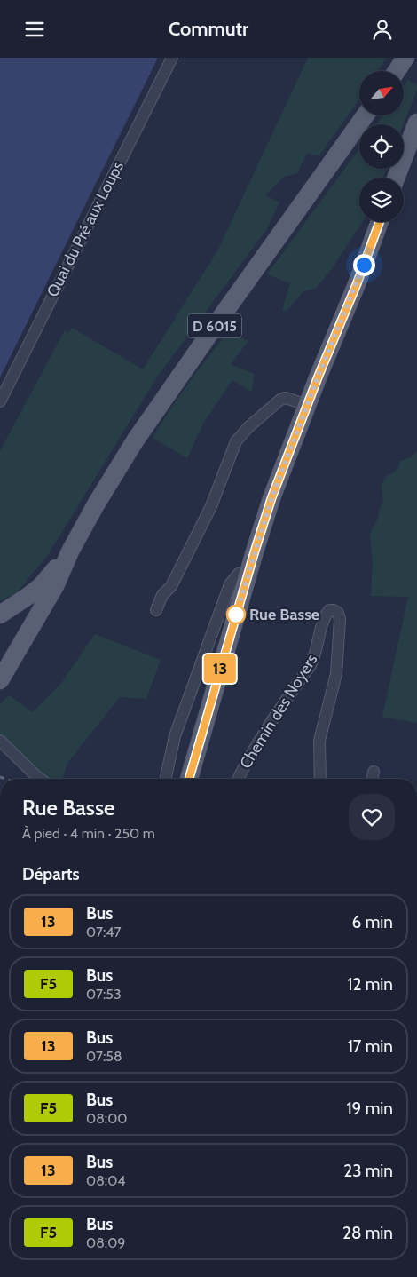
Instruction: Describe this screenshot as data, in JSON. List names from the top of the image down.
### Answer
{
  "streets": {
    "main road": ["D 6015"],
    "street": ["Quai du Pré aux Loups", "Chemin des Noyers"]
  },
  "places": ["Rue Basse"],
  "lines": ["bus line 13"],
  "north": "top right",
  "page": {
    "header": "Commutr",
    "on_map": "13",
    "heading": [
      ["Rue Basse", "À pied · 4 min · 250 m"],
      "Départs"
    ],
    "list": [
      {
        "mark": "13",
        "name": "Bus",
        "note": "07:47",
        "value": "6 min"
      },
      {
        "mark": "F5",
        "name": "Bus",
        "note": "07:53",
        "value": "12 min"
      },
      {
        "mark": "13",
        "name": "Bus",
        "note": "07:58",
        "value": "17 min"
      },
      {
        "mark": "F5",
        "name": "Bus",
        "note": "08:00",
        "value": "19 min"
      },
      {
        "mark": "13",
        "name": "Bus",
        "note": "08:04",
        "value": "23 min"
      },
      {
        "mark": "F5",
        "name": "Bus",
        "note": "08:09",
        "value": "28 min"
      }
    ]
  }
}
